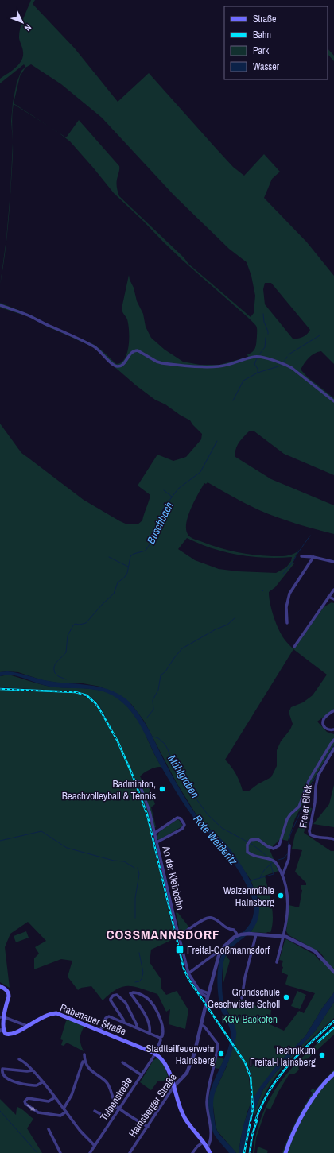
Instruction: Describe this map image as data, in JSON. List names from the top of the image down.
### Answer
{
  "streets": {
    "main road": ["Rabenauer Straße"],
    "street": [
      "Freier Blick",
      "An der Kleinbahn",
      "Tulpenstraße",
      "Hainsberger Straße"
    ]
  },
  "crossings": [
    ["An der Kleinbahn", "Hainsberger Straße"],
    ["Rabenauer Straße", "Tulpenstraße"],
    ["Rabenauer Straße", "Hainsberger Straße"]
  ],
  "districts": ["COSSMANNSDORF"],
  "water": ["Buschbach", "Mühlgraben", "Rote Weißeritz"],
  "parks": ["KGV Backofen"],
  "places": {
    "other": [
      "Badminton, Beachvolleyball & Tennis",
      "Walzenmühle Hainsberg",
      "Grundschule Geschwister Scholl",
      "Stadtteilfeuerwehr Hainsberg",
      "Technikum Freital-Hainsberg"
    ],
    "transit": ["Freital-Coßmannsdorf"]
  },
  "legend": [
    "Straße",
    "Bahn",
    "Park",
    "Wasser"
  ],
  "north": "bottom right"
}
